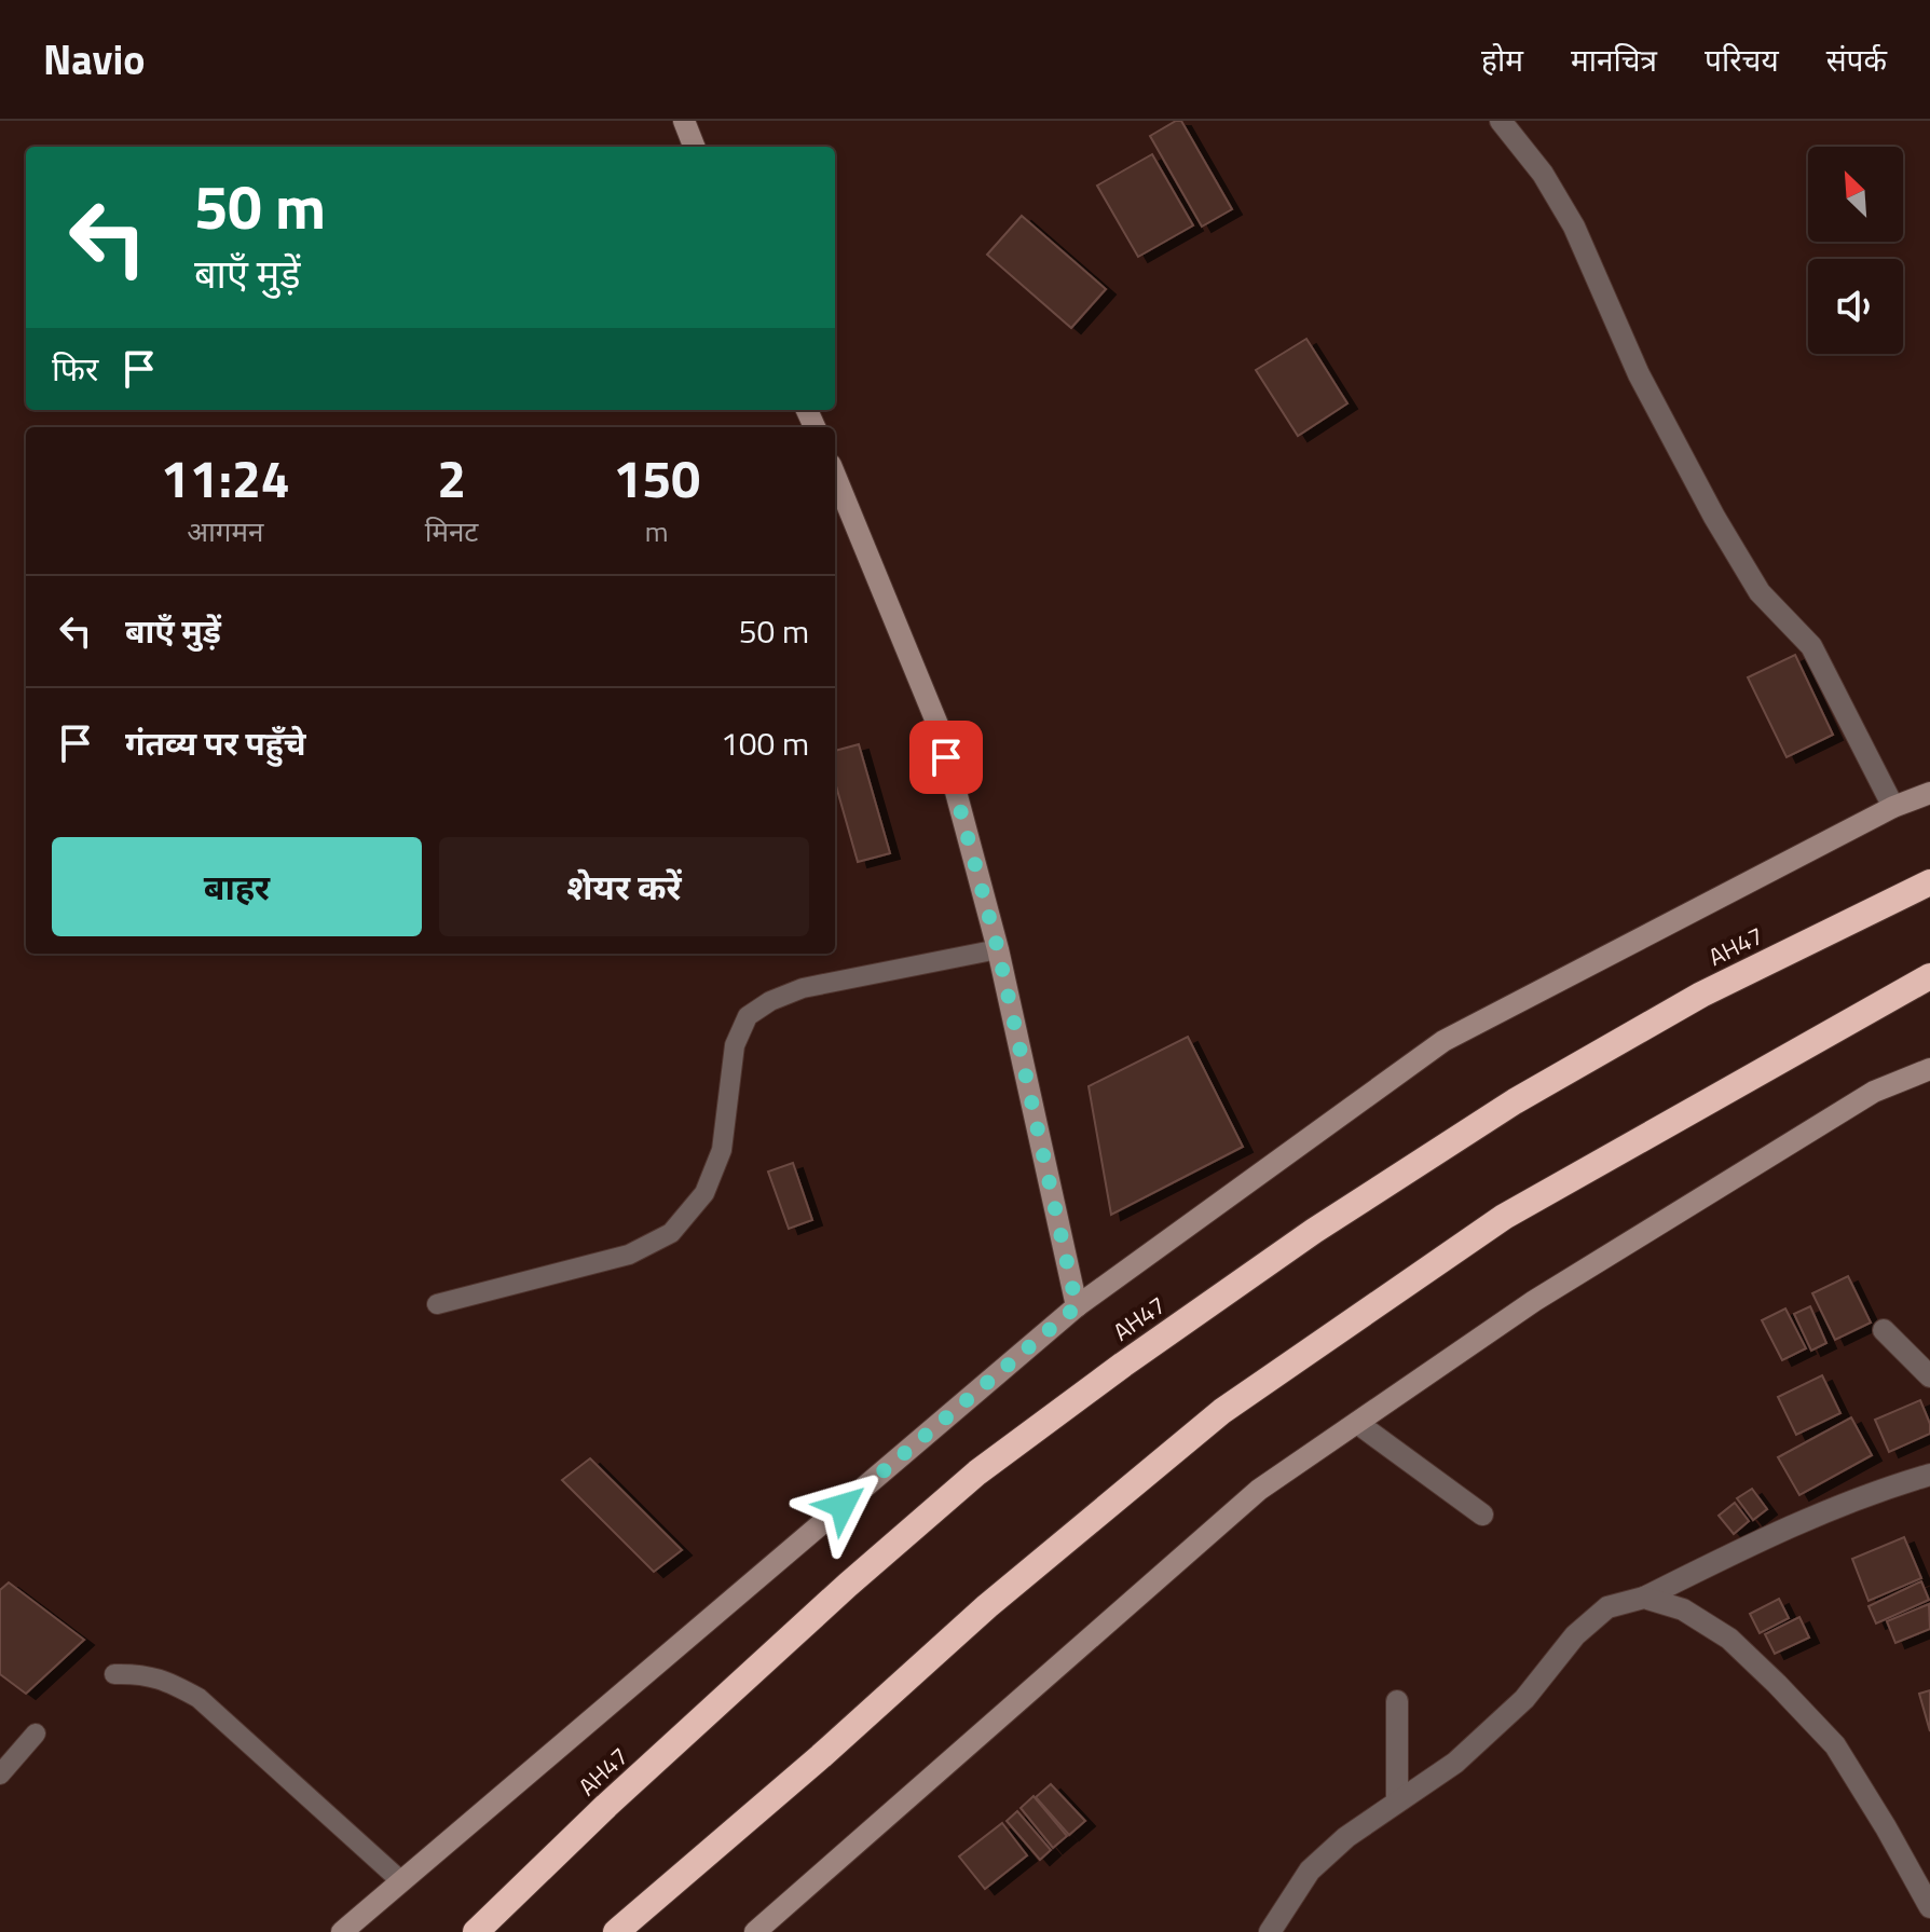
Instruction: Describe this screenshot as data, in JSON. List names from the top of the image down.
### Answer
{
  "streets": {
    "highway": ["AH47"]
  },
  "north": "top left",
  "page": {
    "header": "Navio",
    "nav": [
      "होम",
      "मानचित्र",
      "परिचय",
      "संपर्क"
    ],
    "turn": ["50 m", "बाएँ मुड़ें"],
    "then": "फिर",
    "eta": [
      "11:24",
      "आगमन",
      "2",
      "मिनट",
      "150",
      "m"
    ],
    "list": [
      {
        "name": "बाएँ मुड़ें",
        "value": "50 m"
      },
      {
        "name": "गंतव्य पर पहुँचे",
        "value": "100 m"
      }
    ],
    "buttons": ["बाहर", "शेयर करें"]
  }
}
